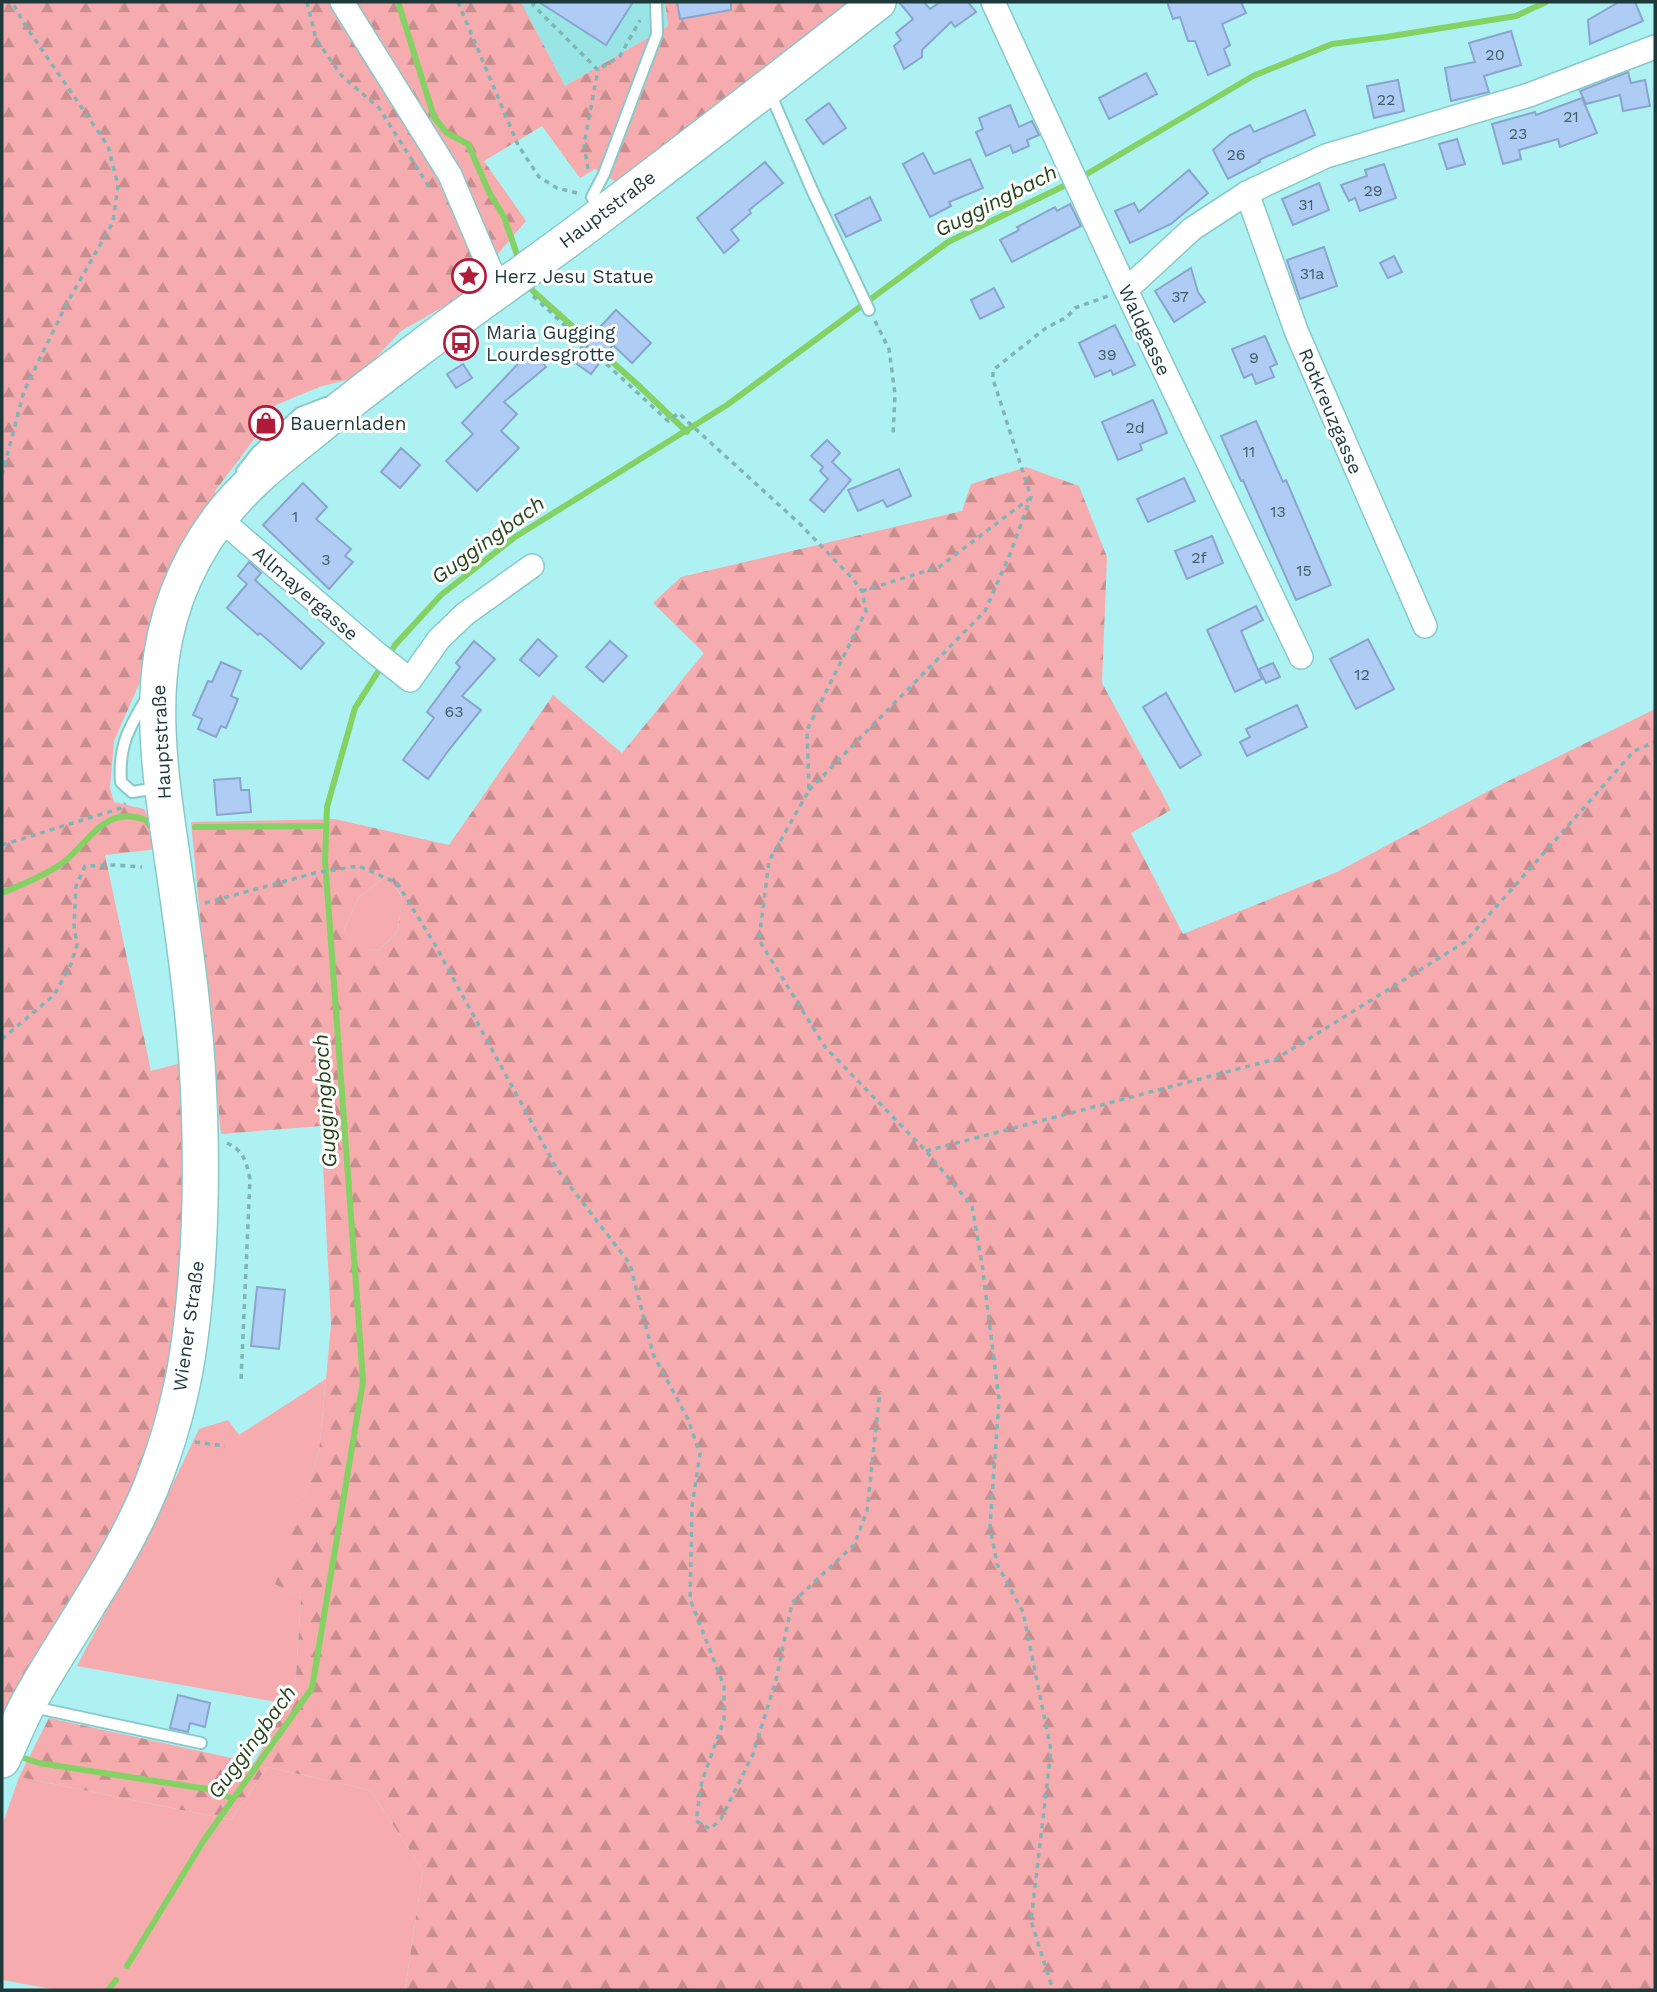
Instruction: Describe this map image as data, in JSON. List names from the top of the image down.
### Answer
{
  "streets": {
    "main road": ["Hauptstraße", "Wiener Straße"],
    "street": ["Waldgasse", "Rotkreuzgasse", "Allmayergasse"]
  },
  "crossings": [
    ["Hauptstraße", "Allmayergasse"],
    ["Hauptstraße", "Wiener Straße"]
  ],
  "water": ["Guggingbach"],
  "places": {
    "place": ["Herz Jesu Statue"],
    "bus stop": ["Maria Gugging Lourdesgrotte"],
    "shop": ["Bauernladen"]
  },
  "house_numbers": [
    "20",
    "22",
    "21",
    "23",
    "26",
    "29",
    "31",
    "31a",
    "37",
    "39",
    "9",
    "2d",
    "11",
    "13",
    "1",
    "2f",
    "3",
    "15",
    "12",
    "63"
  ]
}
